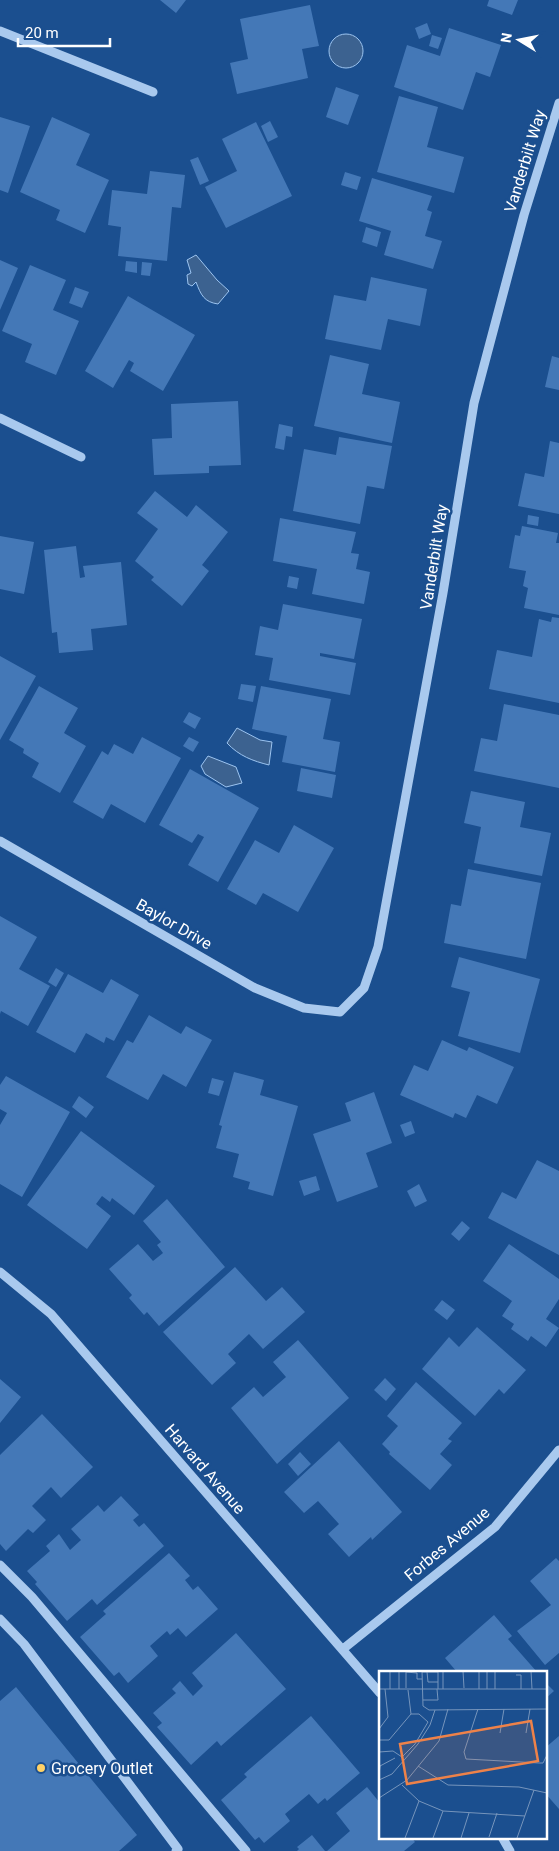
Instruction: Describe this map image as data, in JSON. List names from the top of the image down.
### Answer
{
  "streets": {
    "street": [
      "Vanderbilt Way",
      "Baylor Drive",
      "Harvard Avenue",
      "Forbes Avenue"
    ]
  },
  "crossings": [
    ["Vanderbilt Way", "Baylor Drive"],
    ["Harvard Avenue", "Forbes Avenue"]
  ],
  "places": ["Grocery Outlet"],
  "scale_bar": "20 m",
  "north": "left"
}
